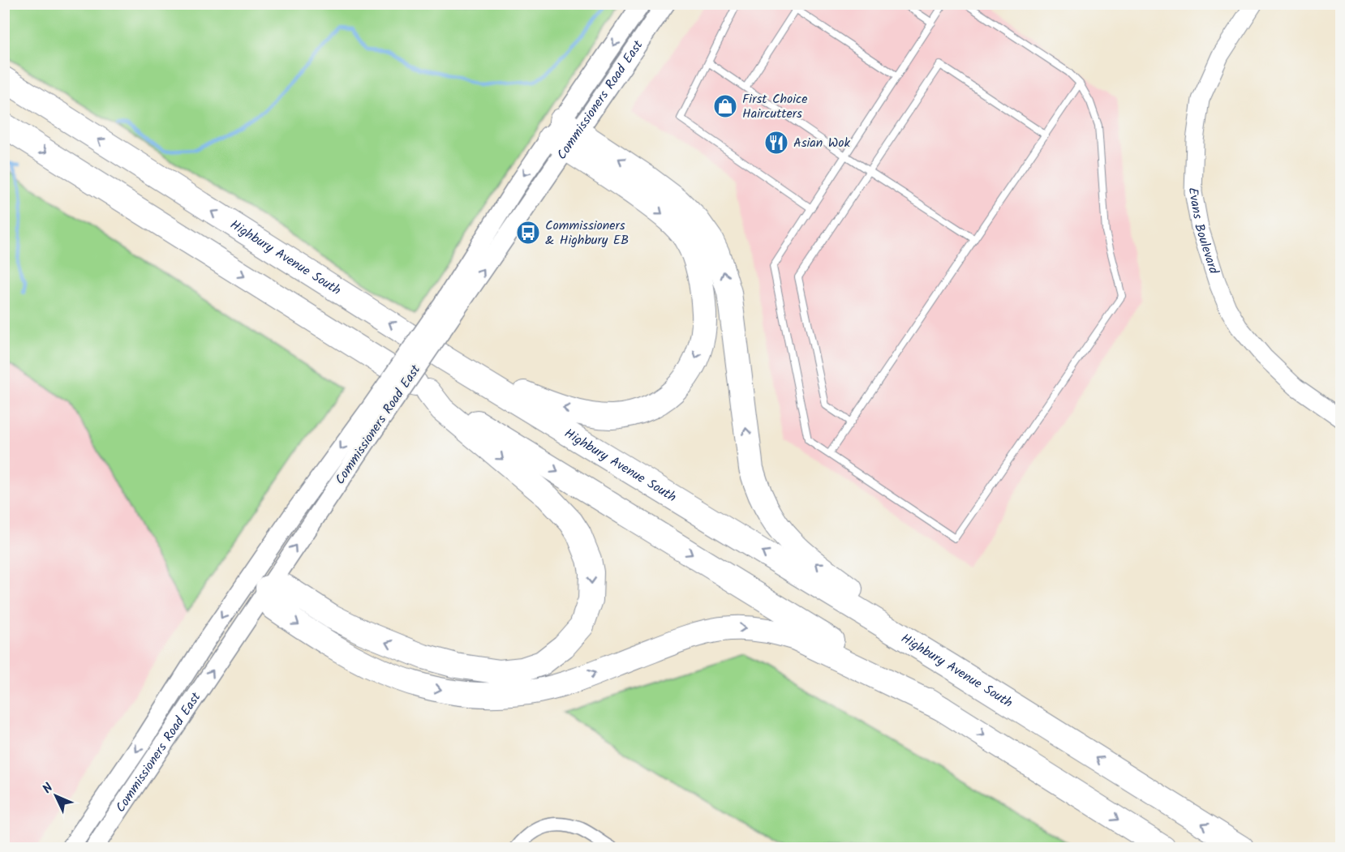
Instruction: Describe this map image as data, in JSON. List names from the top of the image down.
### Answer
{
  "streets": {
    "highway": ["Highbury Avenue South"],
    "main road": ["Commissioners Road East"],
    "street": ["Evans Boulevard"]
  },
  "places": {
    "shop": ["First Choice Haircutters"],
    "restaurant": ["Asian Wok"],
    "bus stop": ["Commissioners & Highbury EB"]
  },
  "north": "top left"
}
